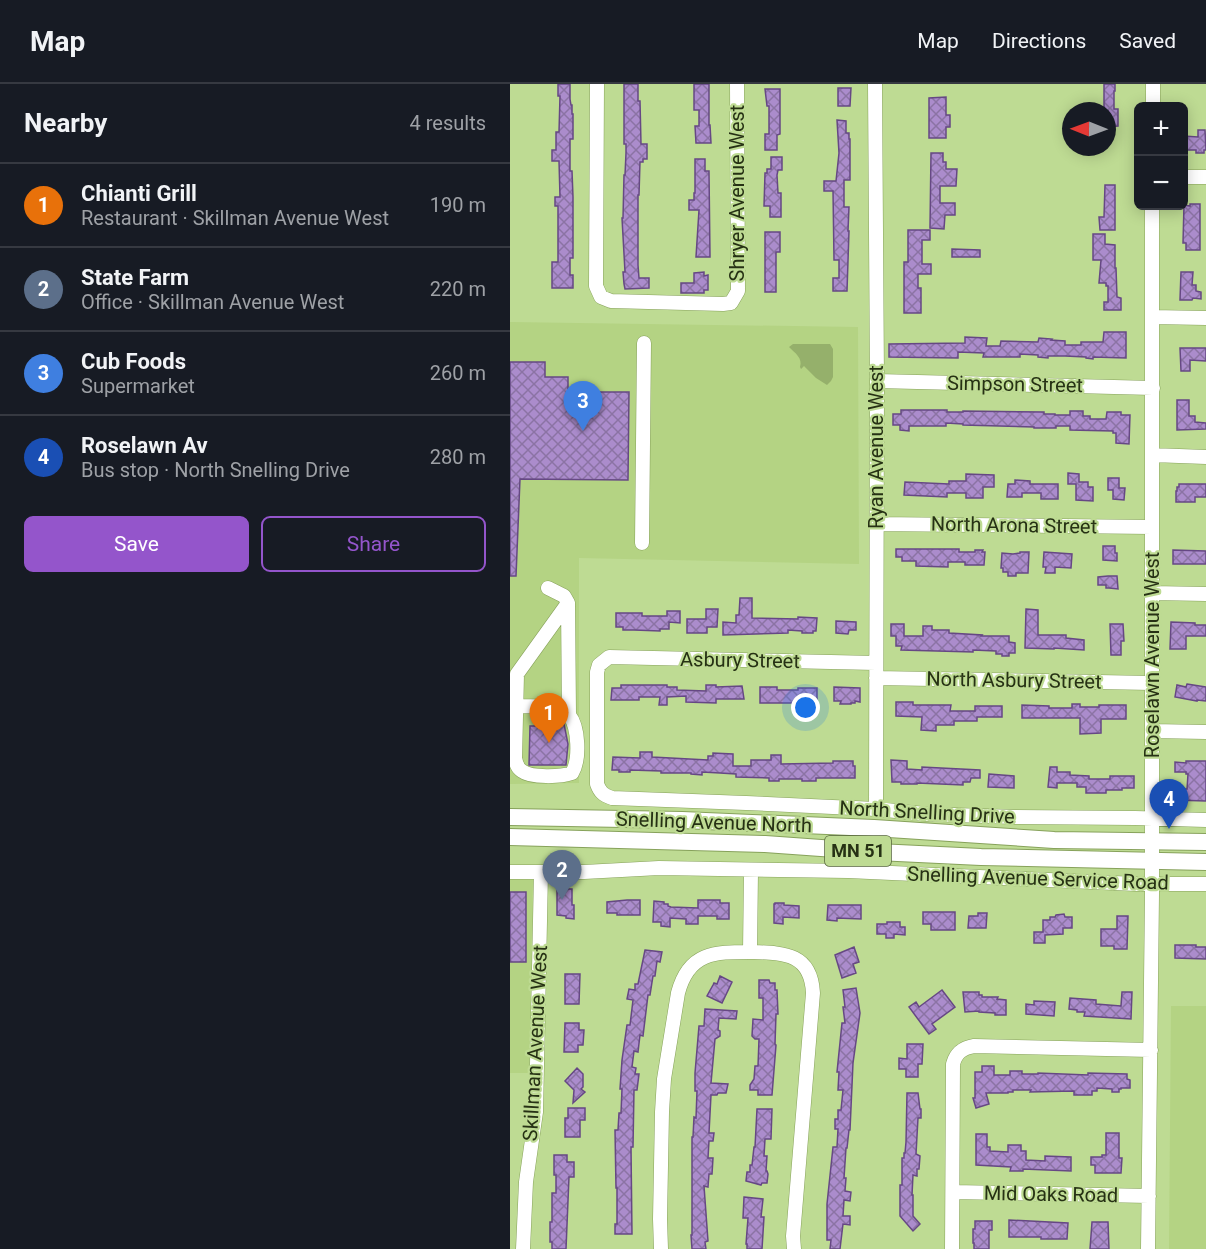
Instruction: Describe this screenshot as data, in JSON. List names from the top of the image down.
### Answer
{
  "streets": {
    "main road": ["Snelling Avenue North", "MN 51"],
    "street": [
      "Shryer Avenue West",
      "Simpson Street",
      "Ryan Avenue West",
      "North Arona Street",
      "Roselawn Avenue West",
      "Asbury Street",
      "North Asbury Street",
      "North Snelling Drive",
      "Snelling Avenue Service Road",
      "Skillman Avenue West",
      "Mid Oaks Road"
    ]
  },
  "crossings": [
    ["Simpson Street", "Ryan Avenue West"],
    ["Simpson Street", "Roselawn Avenue West"],
    ["Ryan Avenue West", "North Arona Street"],
    ["Ryan Avenue West", "Asbury Street"],
    ["Ryan Avenue West", "North Asbury Street"],
    ["Ryan Avenue West", "North Snelling Drive"],
    ["North Arona Street", "Roselawn Avenue West"],
    ["Roselawn Avenue West", "North Asbury Street"],
    ["Roselawn Avenue West", "North Snelling Drive"],
    ["Roselawn Avenue West", "Snelling Avenue North"],
    ["Roselawn Avenue West", "Snelling Avenue Service Road"],
    ["Roselawn Avenue West", "Mid Oaks Road"],
    ["Asbury Street", "North Snelling Drive"],
    ["Snelling Avenue Service Road", "Skillman Avenue West"]
  ],
  "north": "left",
  "page": {
    "header": "Map",
    "nav": ["Map", "Directions", "Saved"],
    "heading": ["Nearby", "4 results"],
    "map_buttons": ["+", "−"],
    "list": [
      {
        "mark": "1",
        "name": "Chianti Grill",
        "note": "Restaurant · Skillman Avenue West",
        "value": "190 m"
      },
      {
        "mark": "2",
        "name": "State Farm",
        "note": "Office · Skillman Avenue West",
        "value": "220 m"
      },
      {
        "mark": "3",
        "name": "Cub Foods",
        "note": "Supermarket",
        "value": "260 m"
      },
      {
        "mark": "4",
        "name": "Roselawn Av",
        "note": "Bus stop · North Snelling Drive",
        "value": "280 m"
      }
    ],
    "pins": [
      "3",
      "1",
      "4",
      "2"
    ],
    "buttons": ["Save", "Share"]
  }
}
